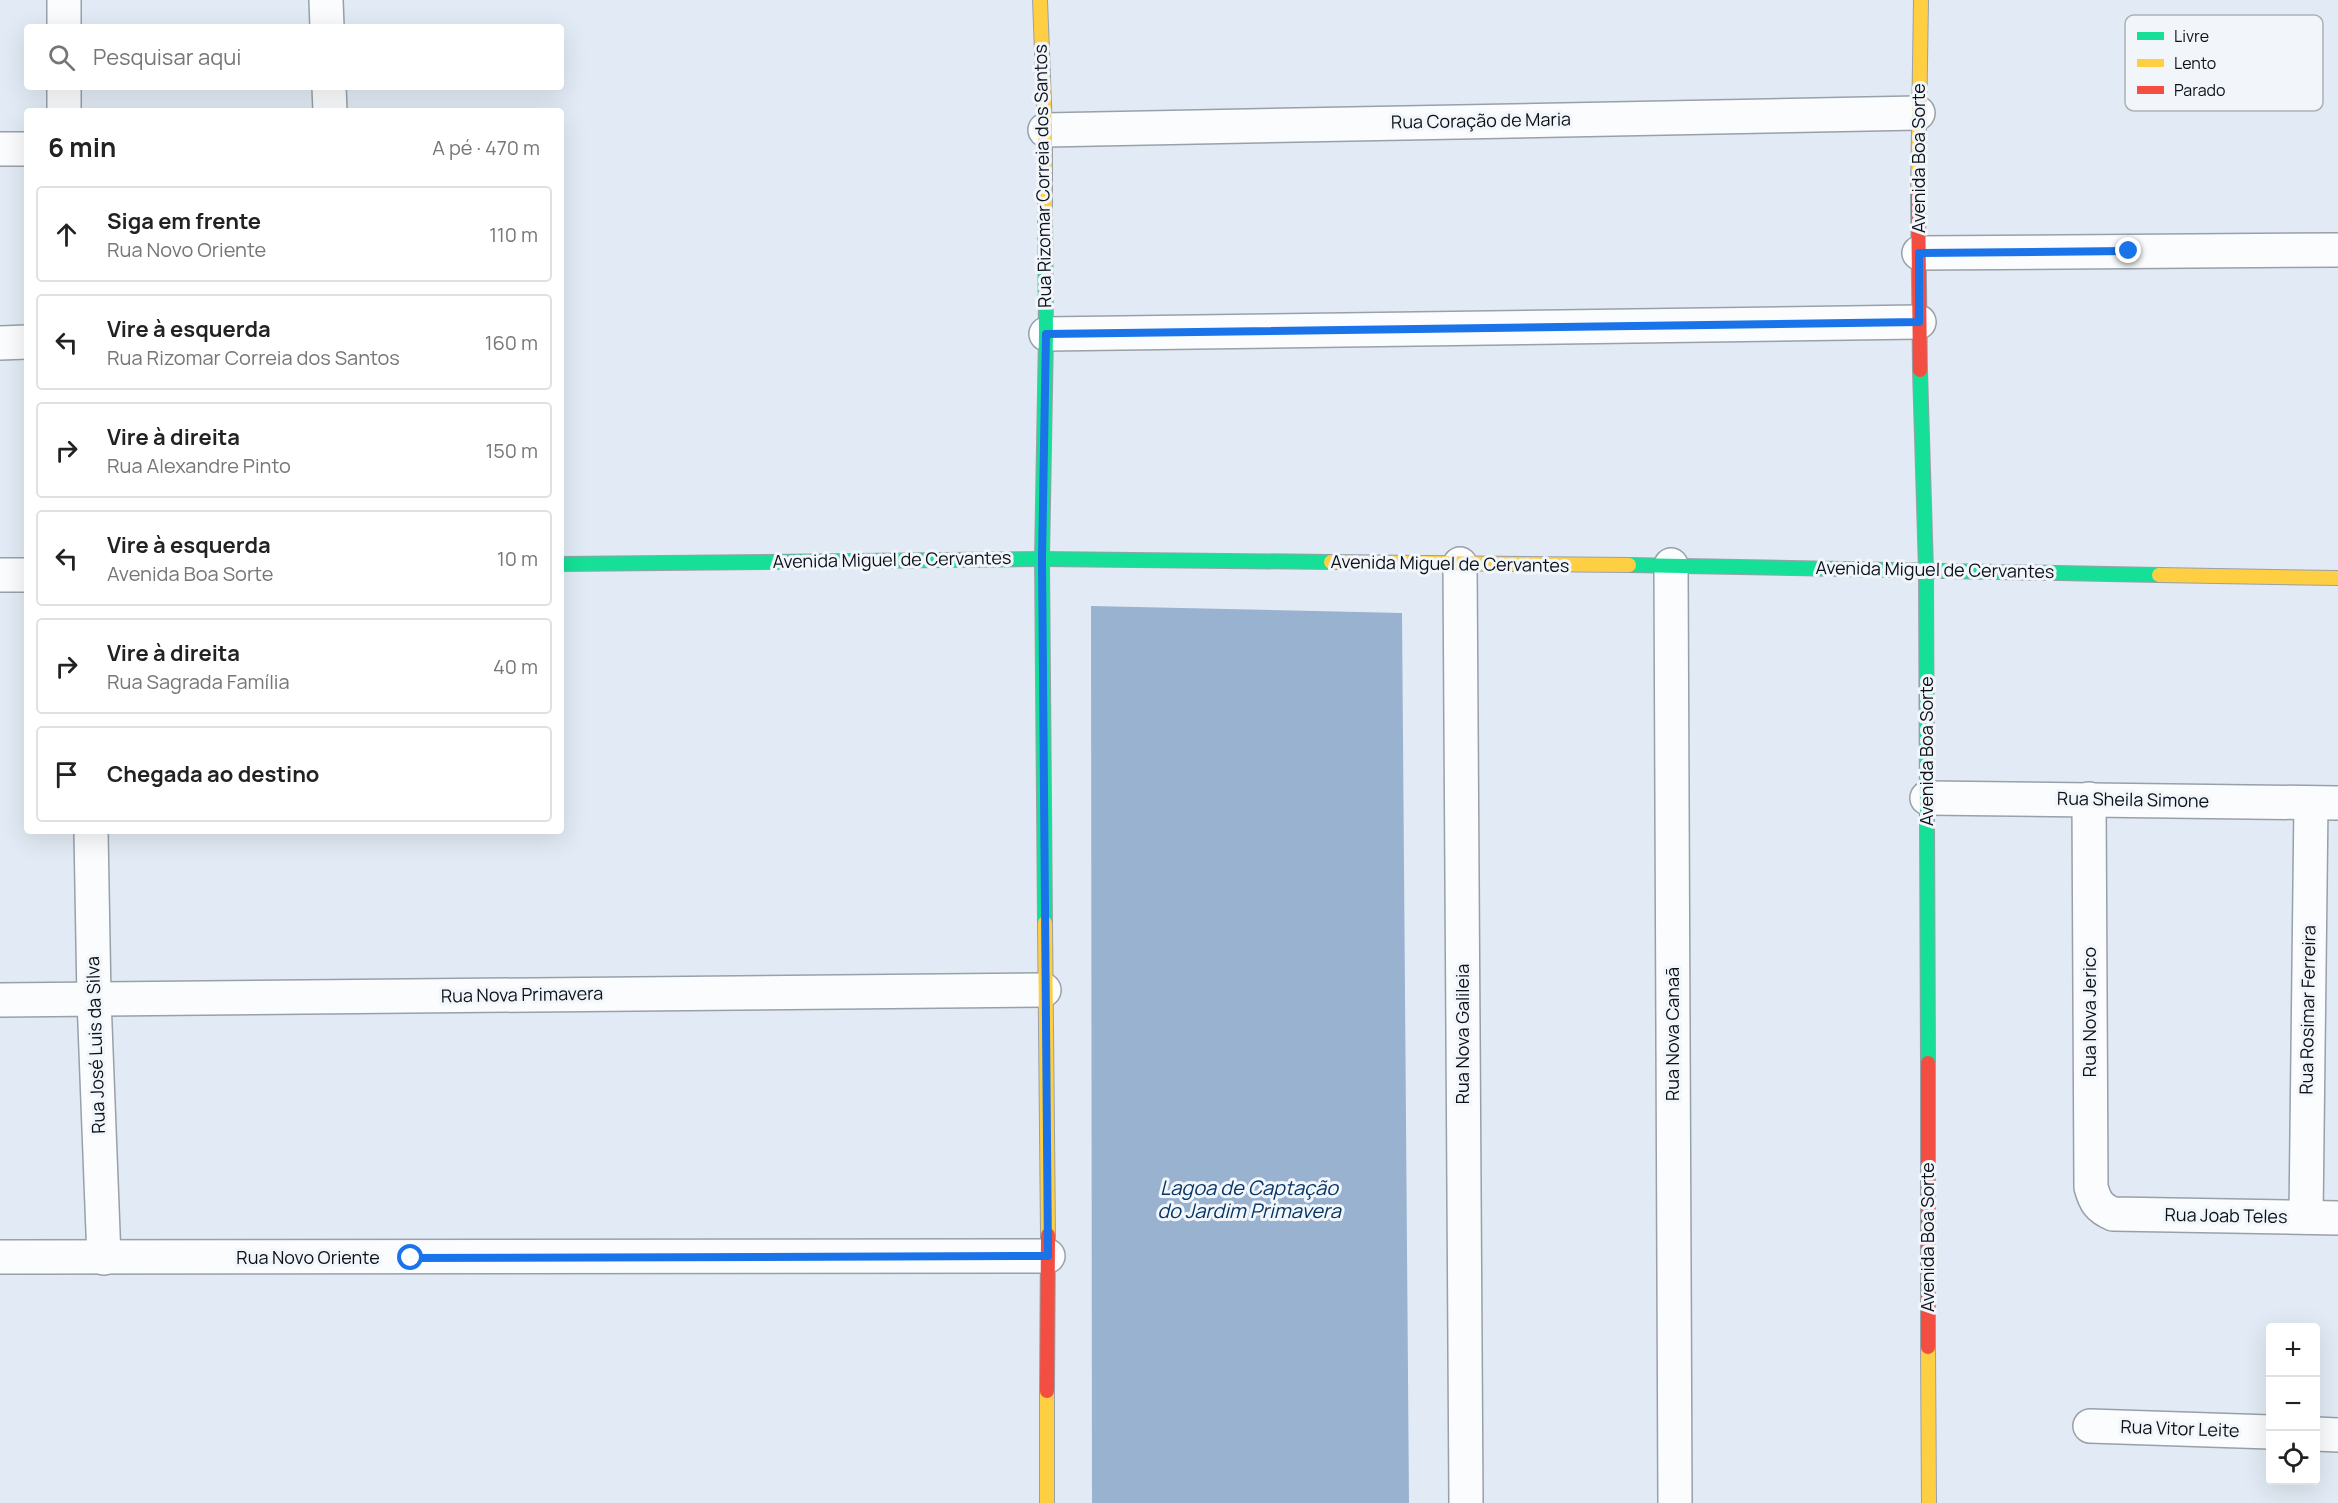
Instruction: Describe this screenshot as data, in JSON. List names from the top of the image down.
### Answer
{
  "streets": {
    "street": [
      "Rua Coração de Maria",
      "Avenida Boa Sorte",
      "Rua Rizomar Correia dos Santos",
      "Avenida Miguel de Cervantes",
      "Rua Sheila Simone",
      "Rua Nova Primavera",
      "Rua Rosimar Ferreira",
      "Rua Nova Jerico",
      "Rua Nova Galileia",
      "Rua Nova Canaã",
      "Rua José Luis da Silva",
      "Rua Joab Teles",
      "Rua Novo Oriente",
      "Rua Vitor Leite"
    ]
  },
  "crossings": [
    ["Rua Coração de Maria", "Avenida Boa Sorte"],
    ["Rua Coração de Maria", "Rua Rizomar Correia dos Santos"],
    ["Avenida Boa Sorte", "Avenida Miguel de Cervantes"],
    ["Avenida Boa Sorte", "Rua Sheila Simone"],
    ["Rua Rizomar Correia dos Santos", "Avenida Miguel de Cervantes"],
    ["Rua Rizomar Correia dos Santos", "Rua Nova Primavera"],
    ["Rua Rizomar Correia dos Santos", "Rua Novo Oriente"],
    ["Avenida Miguel de Cervantes", "Rua Nova Galileia"],
    ["Avenida Miguel de Cervantes", "Rua Nova Canaã"],
    ["Rua Sheila Simone", "Rua Rosimar Ferreira"],
    ["Rua Sheila Simone", "Rua Nova Jerico"],
    ["Rua Nova Primavera", "Rua José Luis da Silva"],
    ["Rua Rosimar Ferreira", "Rua Joab Teles"],
    ["Rua Nova Jerico", "Rua Joab Teles"],
    ["Rua José Luis da Silva", "Rua Novo Oriente"]
  ],
  "water": ["Lagoa de Captação do Jardim Primavera"],
  "legend": ["Livre", "Lento", "Parado"],
  "page": {
    "search": "Pesquisar aqui",
    "heading": ["6 min", "A pé · 470 m"],
    "list": [
      ["Siga em frente", "Rua Novo Oriente", "110 m"],
      ["Vire à esquerda", "Rua Rizomar Correia dos Santos", "160 m"],
      ["Vire à direita", "Rua Alexandre Pinto", "150 m"],
      ["Vire à esquerda", "Avenida Boa Sorte", "10 m"],
      ["Vire à direita", "Rua Sagrada Família", "40 m"],
      "Chegada ao destino"
    ],
    "map_buttons": ["+", "−"]
  }
}
